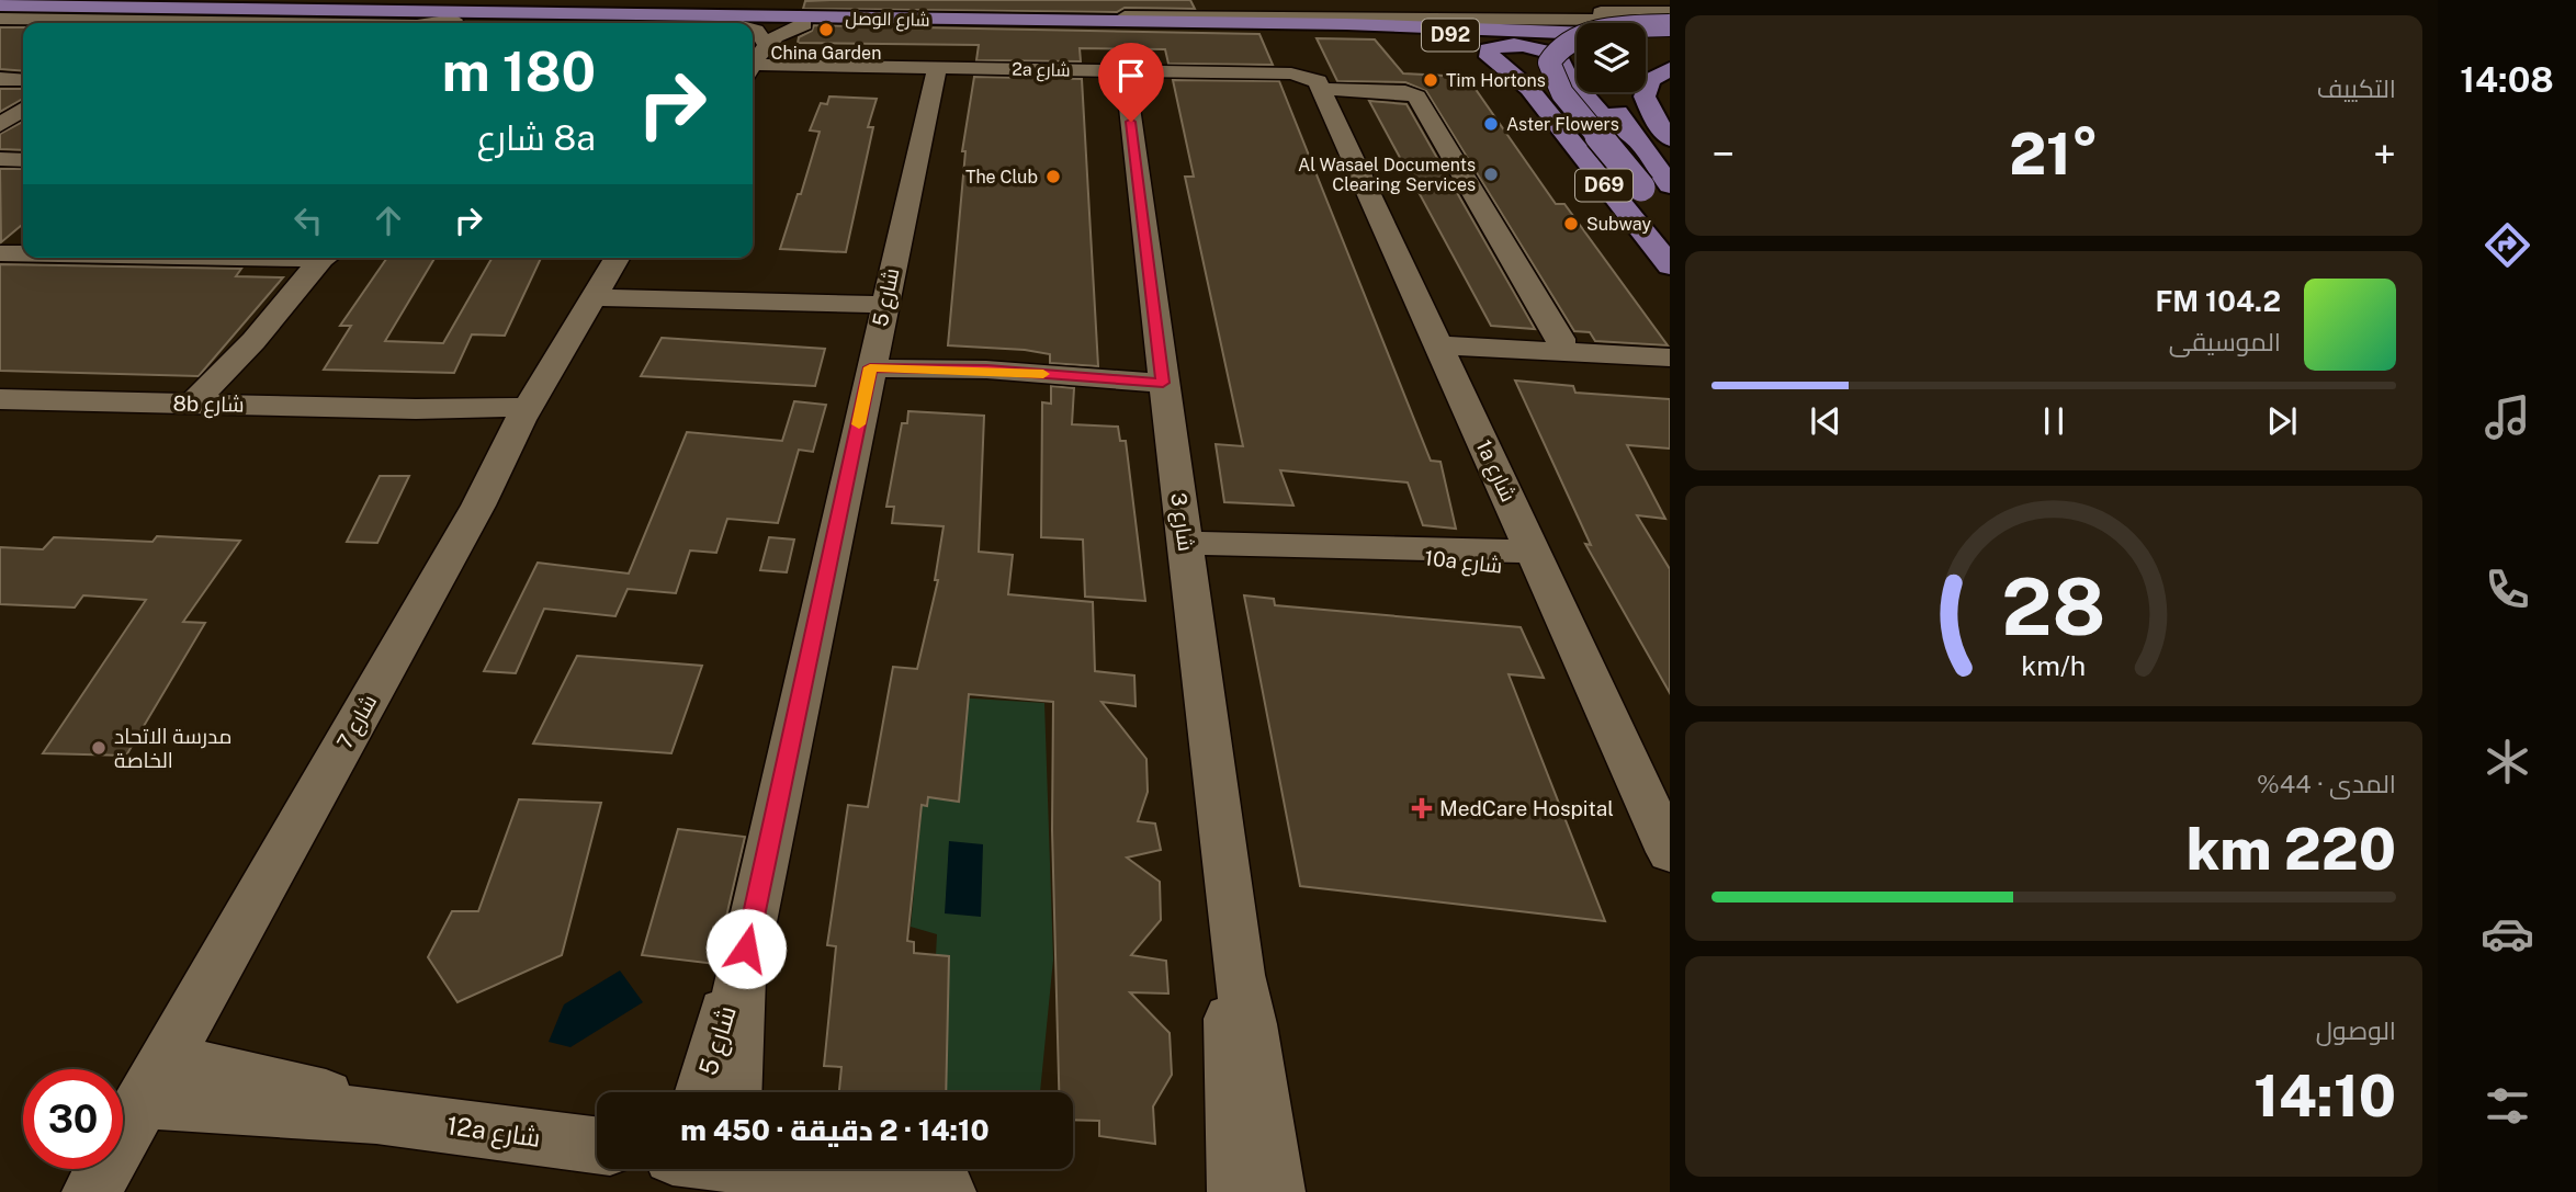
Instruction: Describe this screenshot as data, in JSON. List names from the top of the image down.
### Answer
{
  "streets": {
    "main road": ["شارع الوصل", "D92", "D69"],
    "street": [
      "2a شارع",
      "شارع 5",
      "8b شارع",
      "1a شارع",
      "شارع 3",
      "10a شارع",
      "شارع 7",
      "12a شارع"
    ]
  },
  "crossings": [
    ["2a شارع", "شارع 5"],
    ["2a شارع", "1a شارع"],
    ["2a شارع", "شارع 3"],
    ["8b شارع", "شارع 7"],
    ["1a شارع", "10a شارع"],
    ["شارع 3", "10a شارع"],
    ["شارع 7", "12a شارع"]
  ],
  "places": {
    "other": [
      "China Garden",
      "Tim Hortons",
      "Aster Flowers",
      "Al Wasael Documents Clearing Services",
      "The Club",
      "Subway",
      "مدرسة الاتحاد الخاصة"
    ],
    "health": ["MedCare Hospital"]
  },
  "page": {
    "tabs": "14:08",
    "tile": [
      "التكييف",
      ["المدى · 44%", "220 km"],
      ["الوصول", "14:10"]
    ],
    "turn": ["180 m", "8a شارع"],
    "heat": ["−", "21°", "+"],
    "song": ["104.2 FM", "الموسيقى"],
    "limit": "30",
    "trip": "14:10 · 2 دقيقة · 450 m",
    "gauge": ["28", "km/h"]
  }
}
